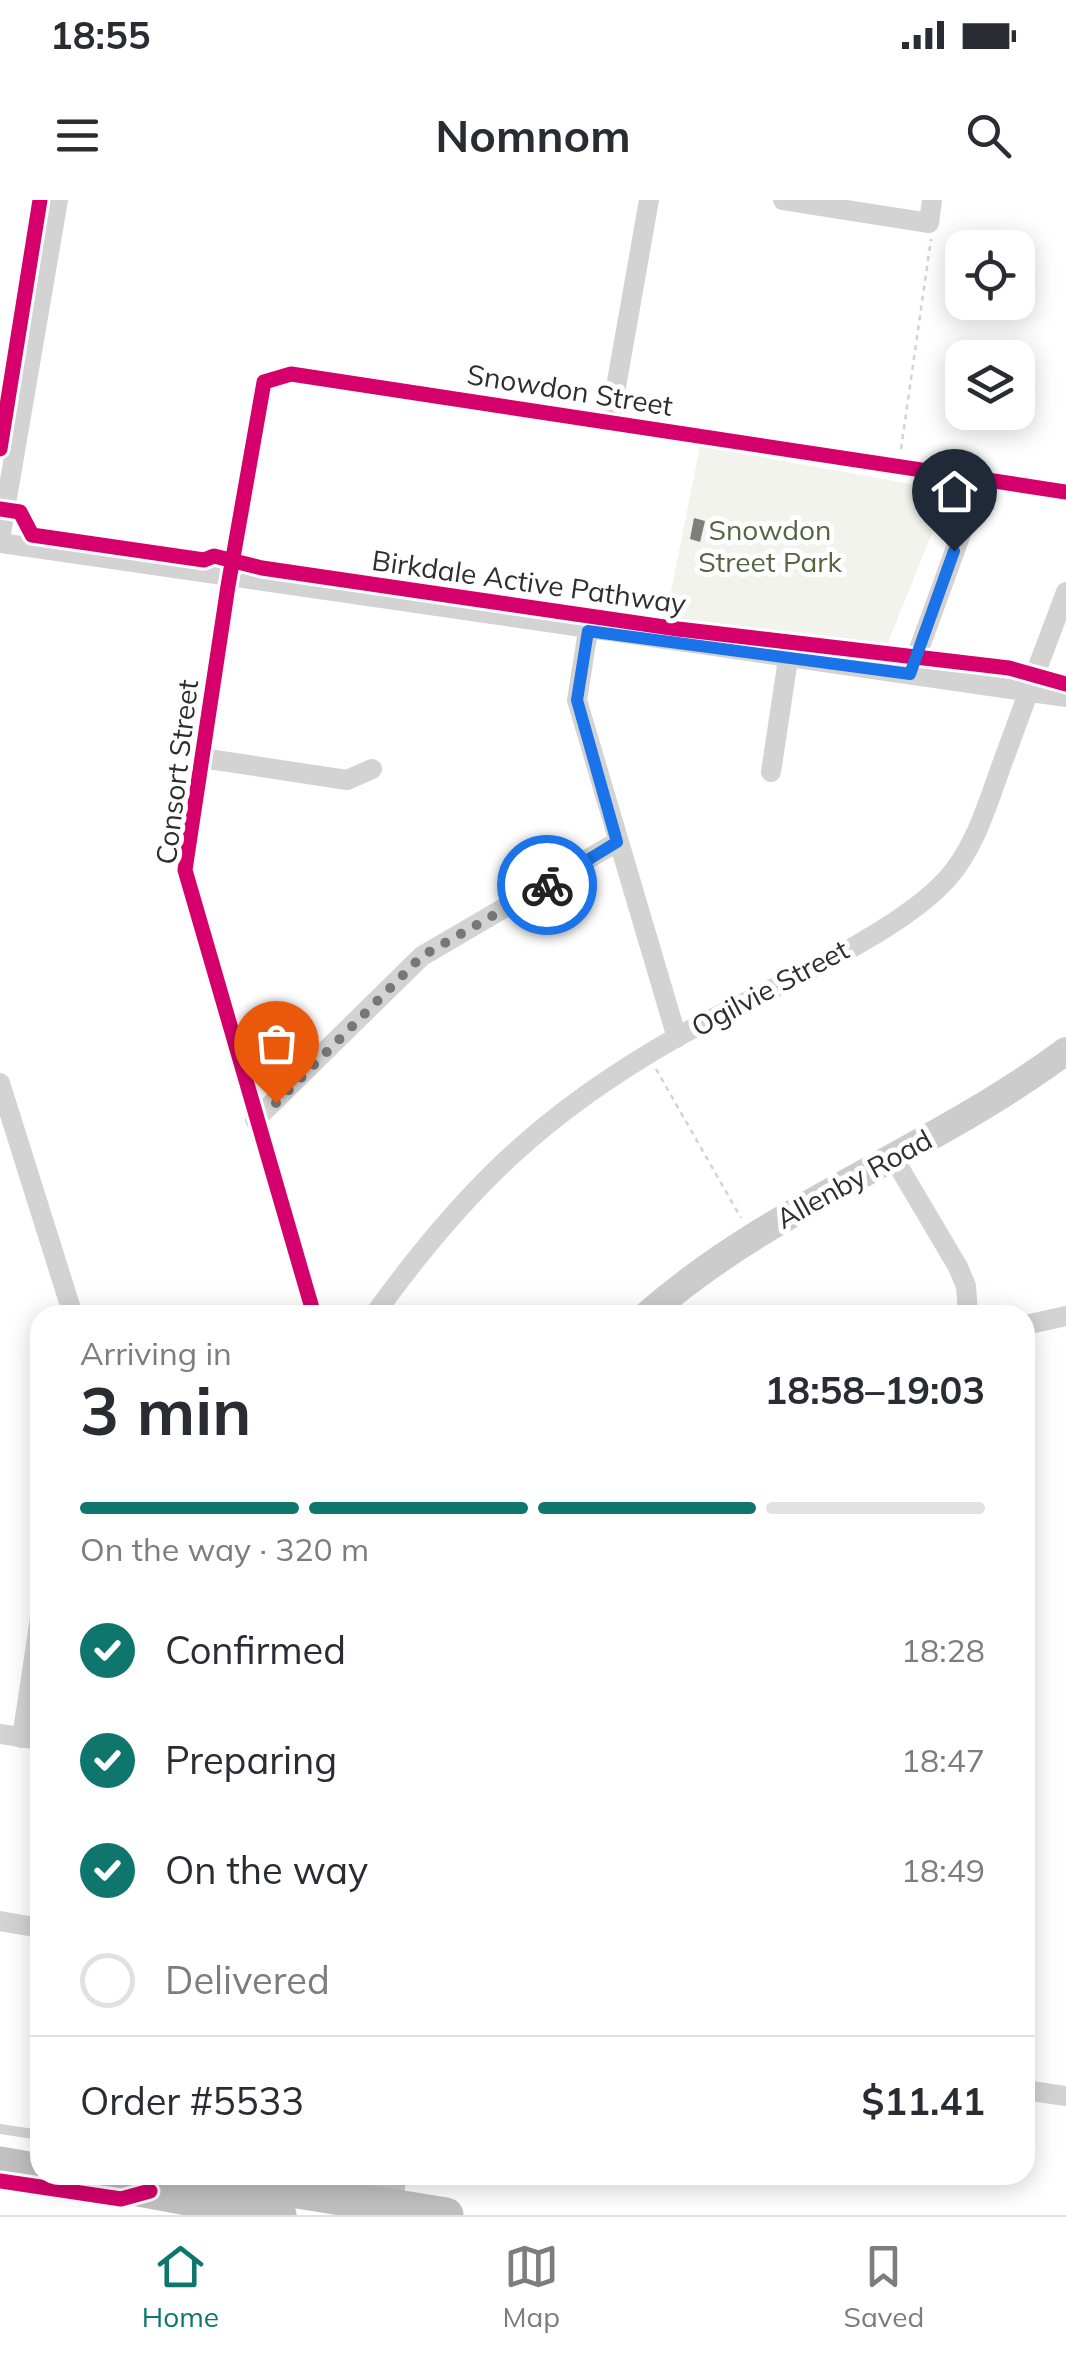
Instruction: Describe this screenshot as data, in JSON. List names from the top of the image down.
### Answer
{
  "streets": {
    "main road": ["Allenby Road"],
    "street": ["Snowdon Street", "Consort Street", "Ogilvie Street"],
    "cycle path": ["Birkdale Active Pathway"]
  },
  "crossings": [
    ["Snowdon Street", "Consort Street"]
  ],
  "parks": ["Snowdon Street Park"],
  "page": {
    "status": "18:55",
    "header": "Nomnom",
    "heading": ["3 min", "Arriving in", "18:58–19:03"],
    "panel": ["Order #5533", "$11.41"],
    "bar": "On the way · 320 m",
    "list": [
      ["Confirmed", "18:28"],
      ["Preparing", "18:47"],
      ["On the way", "18:49"],
      "Delivered"
    ],
    "tabs": ["Home", "Map", "Saved"]
  }
}
